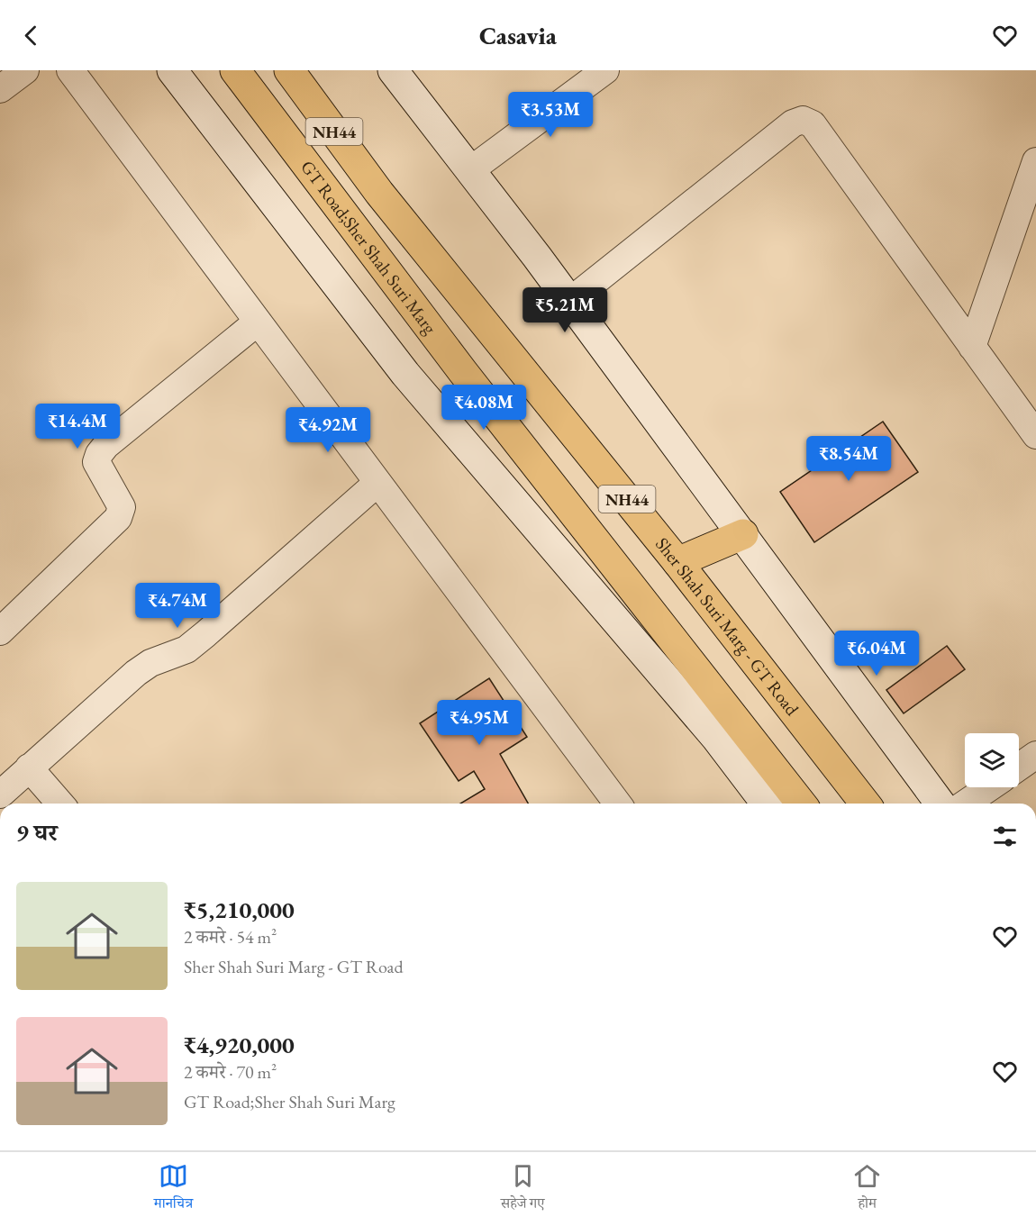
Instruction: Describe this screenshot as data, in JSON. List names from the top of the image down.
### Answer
{
  "streets": {
    "highway": ["NH44", "GT Road;Sher Shah Suri Marg", "Sher Shah Suri Marg - GT Road"]
  },
  "page": {
    "header": "Casavia",
    "price": [
      "₹3.53M",
      "₹5.21M",
      "₹4.08M",
      "₹14.4M",
      "₹4.92M",
      "₹8.54M",
      "₹4.74M",
      "₹6.04M",
      "₹4.95M"
    ],
    "heading": "9 घर",
    "list": [
      {
        "name": "₹5,210,000",
        "note": "2 कमरे · 54 m² · Sher Shah Suri Marg - GT Road"
      },
      {
        "name": "₹4,920,000",
        "note": "2 कमरे · 70 m² · GT Road;Sher Shah Suri Marg"
      }
    ],
    "tabs": ["मानचित्र", "सहेजे गए", "होम"]
  }
}
